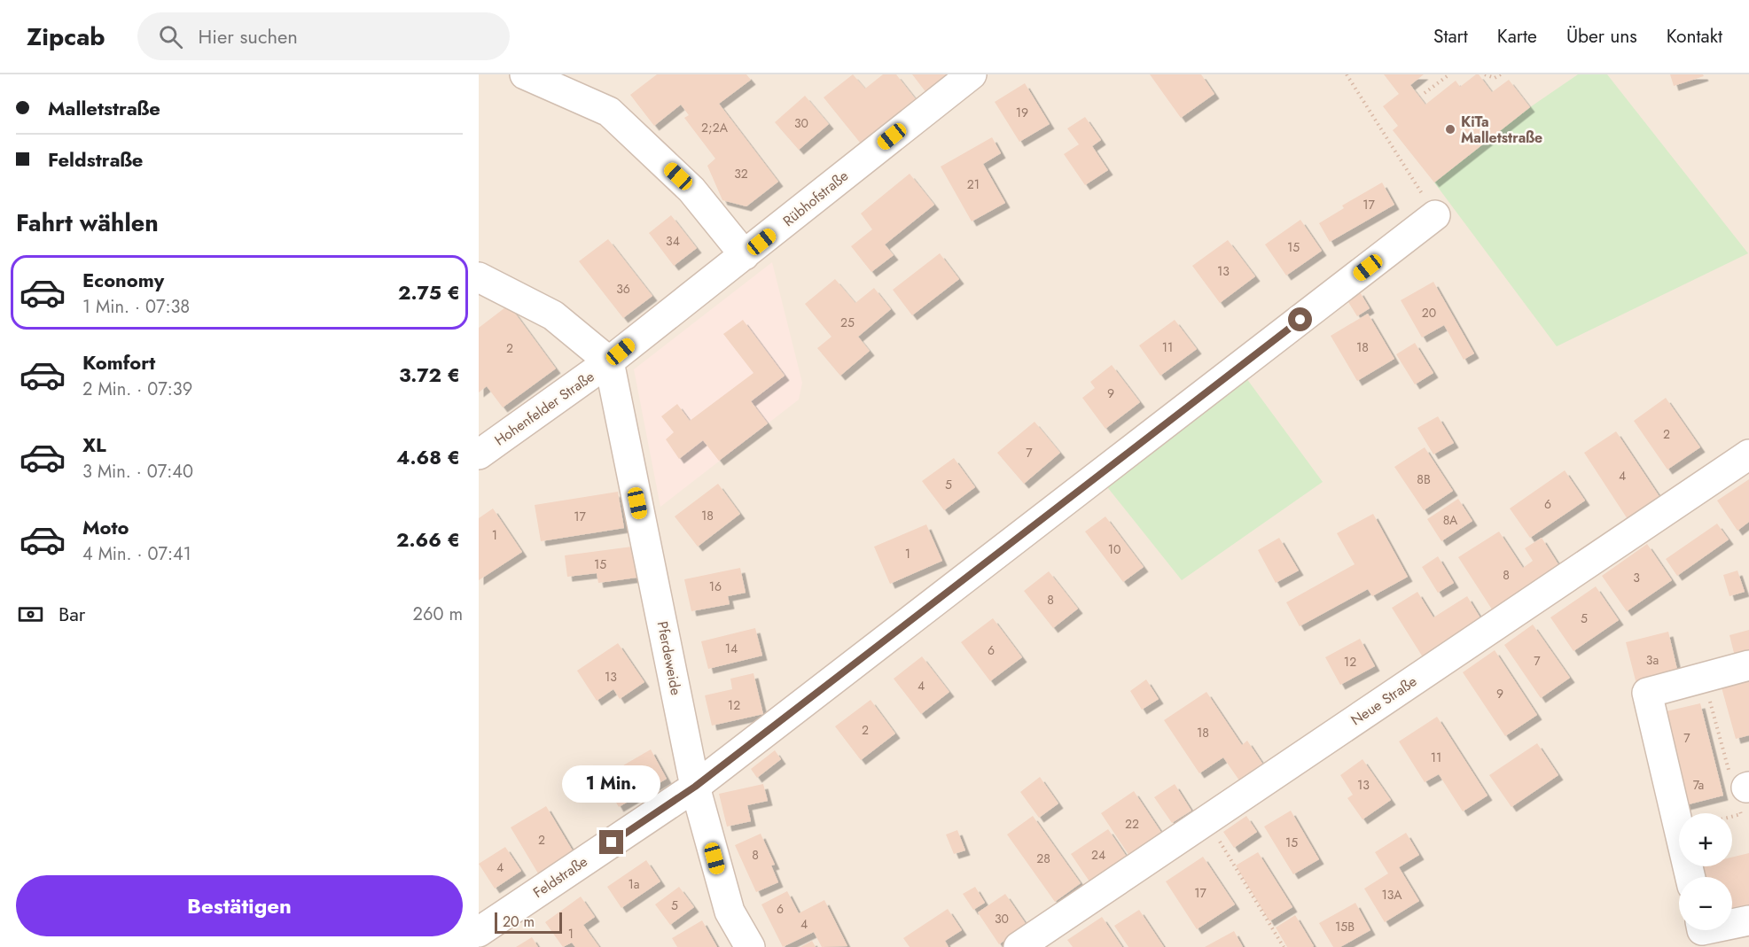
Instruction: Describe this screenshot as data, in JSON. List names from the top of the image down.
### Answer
{
  "streets": {
    "street": [
      "Rübhofstraße",
      "Hohenfelder Straße",
      "Pferdeweide",
      "Neue Straße",
      "Feldstraße"
    ]
  },
  "crossings": [
    ["Rübhofstraße", "Hohenfelder Straße"],
    ["Rübhofstraße", "Pferdeweide"],
    ["Hohenfelder Straße", "Pferdeweide"],
    ["Pferdeweide", "Feldstraße"]
  ],
  "places": ["KiTa Malletstraße"],
  "house_numbers": [
    "19",
    "30",
    "2;2A",
    "32",
    "21",
    "17",
    "34",
    "15",
    "13",
    "36",
    "20",
    "25",
    "11",
    "18",
    "2",
    "9",
    "2",
    "7",
    "4",
    "8B",
    "5",
    "6",
    "18",
    "17",
    "8A",
    "1",
    "10",
    "1",
    "15",
    "8",
    "3",
    "16",
    "8",
    "5",
    "14",
    "6",
    "3a",
    "7",
    "12",
    "13",
    "4",
    "9",
    "12",
    "2",
    "18",
    "7",
    "11",
    "13",
    "7a",
    "22",
    "2",
    "15",
    "8",
    "24",
    "28",
    "4",
    "1a",
    "17",
    "13A",
    "5",
    "6",
    "30",
    "4",
    "15B",
    "1"
  ],
  "scale_bar": "20 m",
  "page": {
    "header": "Zipcab",
    "search": "Hier suchen",
    "nav": [
      "Start",
      "Karte",
      "Über uns",
      "Kontakt"
    ],
    "banner": ["Malletstraße", "Feldstraße"],
    "heading": "Fahrt wählen",
    "list": [
      {
        "name": "Economy",
        "note": "1 Min. · 07:38",
        "value": "2.75 €"
      },
      {
        "name": "Komfort",
        "note": "2 Min. · 07:39",
        "value": "3.72 €"
      },
      {
        "name": "XL",
        "note": "3 Min. · 07:40",
        "value": "4.68 €"
      },
      {
        "name": "Moto",
        "note": "4 Min. · 07:41",
        "value": "2.66 €"
      }
    ],
    "pay": ["Bar", "260 m"],
    "bubble": "1 Min.",
    "map_buttons": ["+", "−"],
    "buttons": "Bestätigen",
    "scale": "20 m"
  }
}
